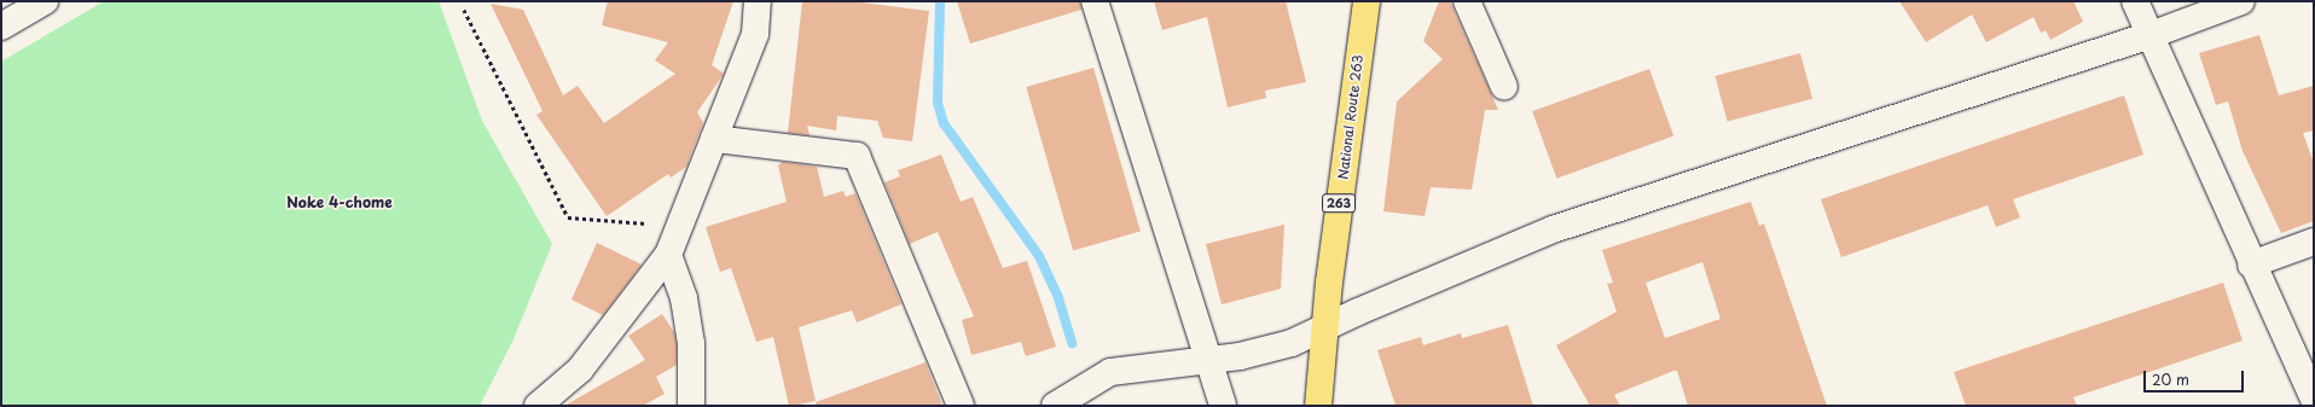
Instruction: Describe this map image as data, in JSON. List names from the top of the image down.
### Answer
{
  "streets": {
    "highway": ["National Route 263", "263"]
  },
  "districts": ["Noke 4-chome"],
  "scale_bar": "20 m"
}
